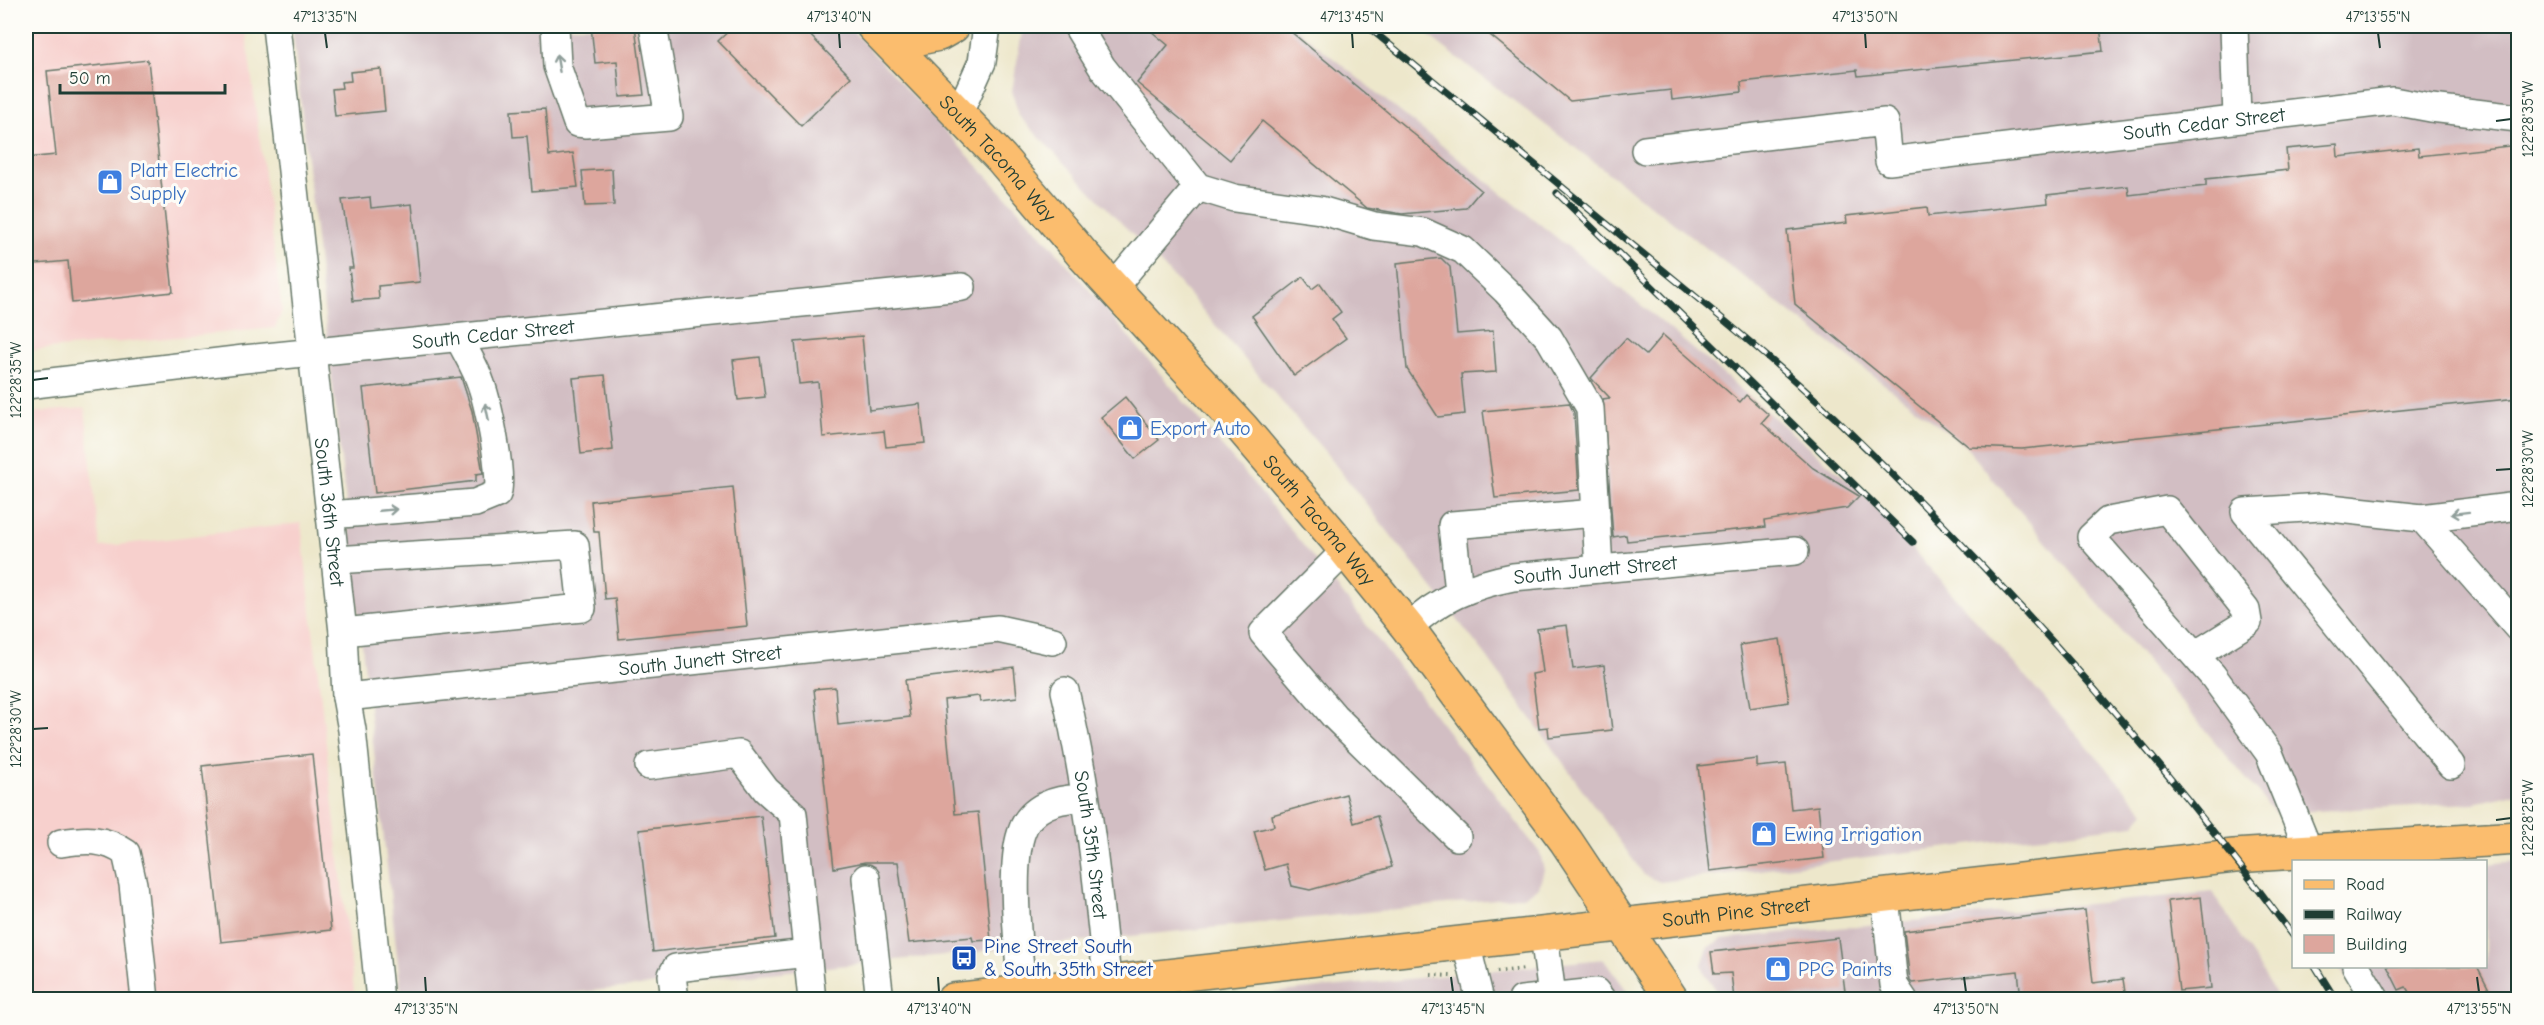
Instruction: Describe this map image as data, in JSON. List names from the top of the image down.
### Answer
{
  "streets": {
    "main road": ["South Tacoma Way", "South Pine Street"],
    "street": [
      "South Cedar Street",
      "South 36th Street",
      "South Junett Street",
      "South 35th Street"
    ]
  },
  "crossings": [
    ["South Cedar Street", "South 36th Street"],
    ["South Tacoma Way", "South Junett Street"],
    ["South Tacoma Way", "South Pine Street"],
    ["South 36th Street", "South Junett Street"],
    ["South 35th Street", "South Pine Street"]
  ],
  "places": {
    "shop": [
      "Platt Electric Supply",
      "Export Auto",
      "Ewing Irrigation",
      "PPG Paints"
    ],
    "bus stop": ["Pine Street South & South 35th Street"]
  },
  "legend": ["Road", "Railway", "Building"],
  "scale_bar": "50 m",
  "coordinates": [
    "47°13'35\"N",
    "47°13'40\"N",
    "47°13'45\"N",
    "47°13'50\"N",
    "47°13'55\"N",
    "122°28'35\"W",
    "122°28'30\"W",
    "122°28'25\"W"
  ]
}
